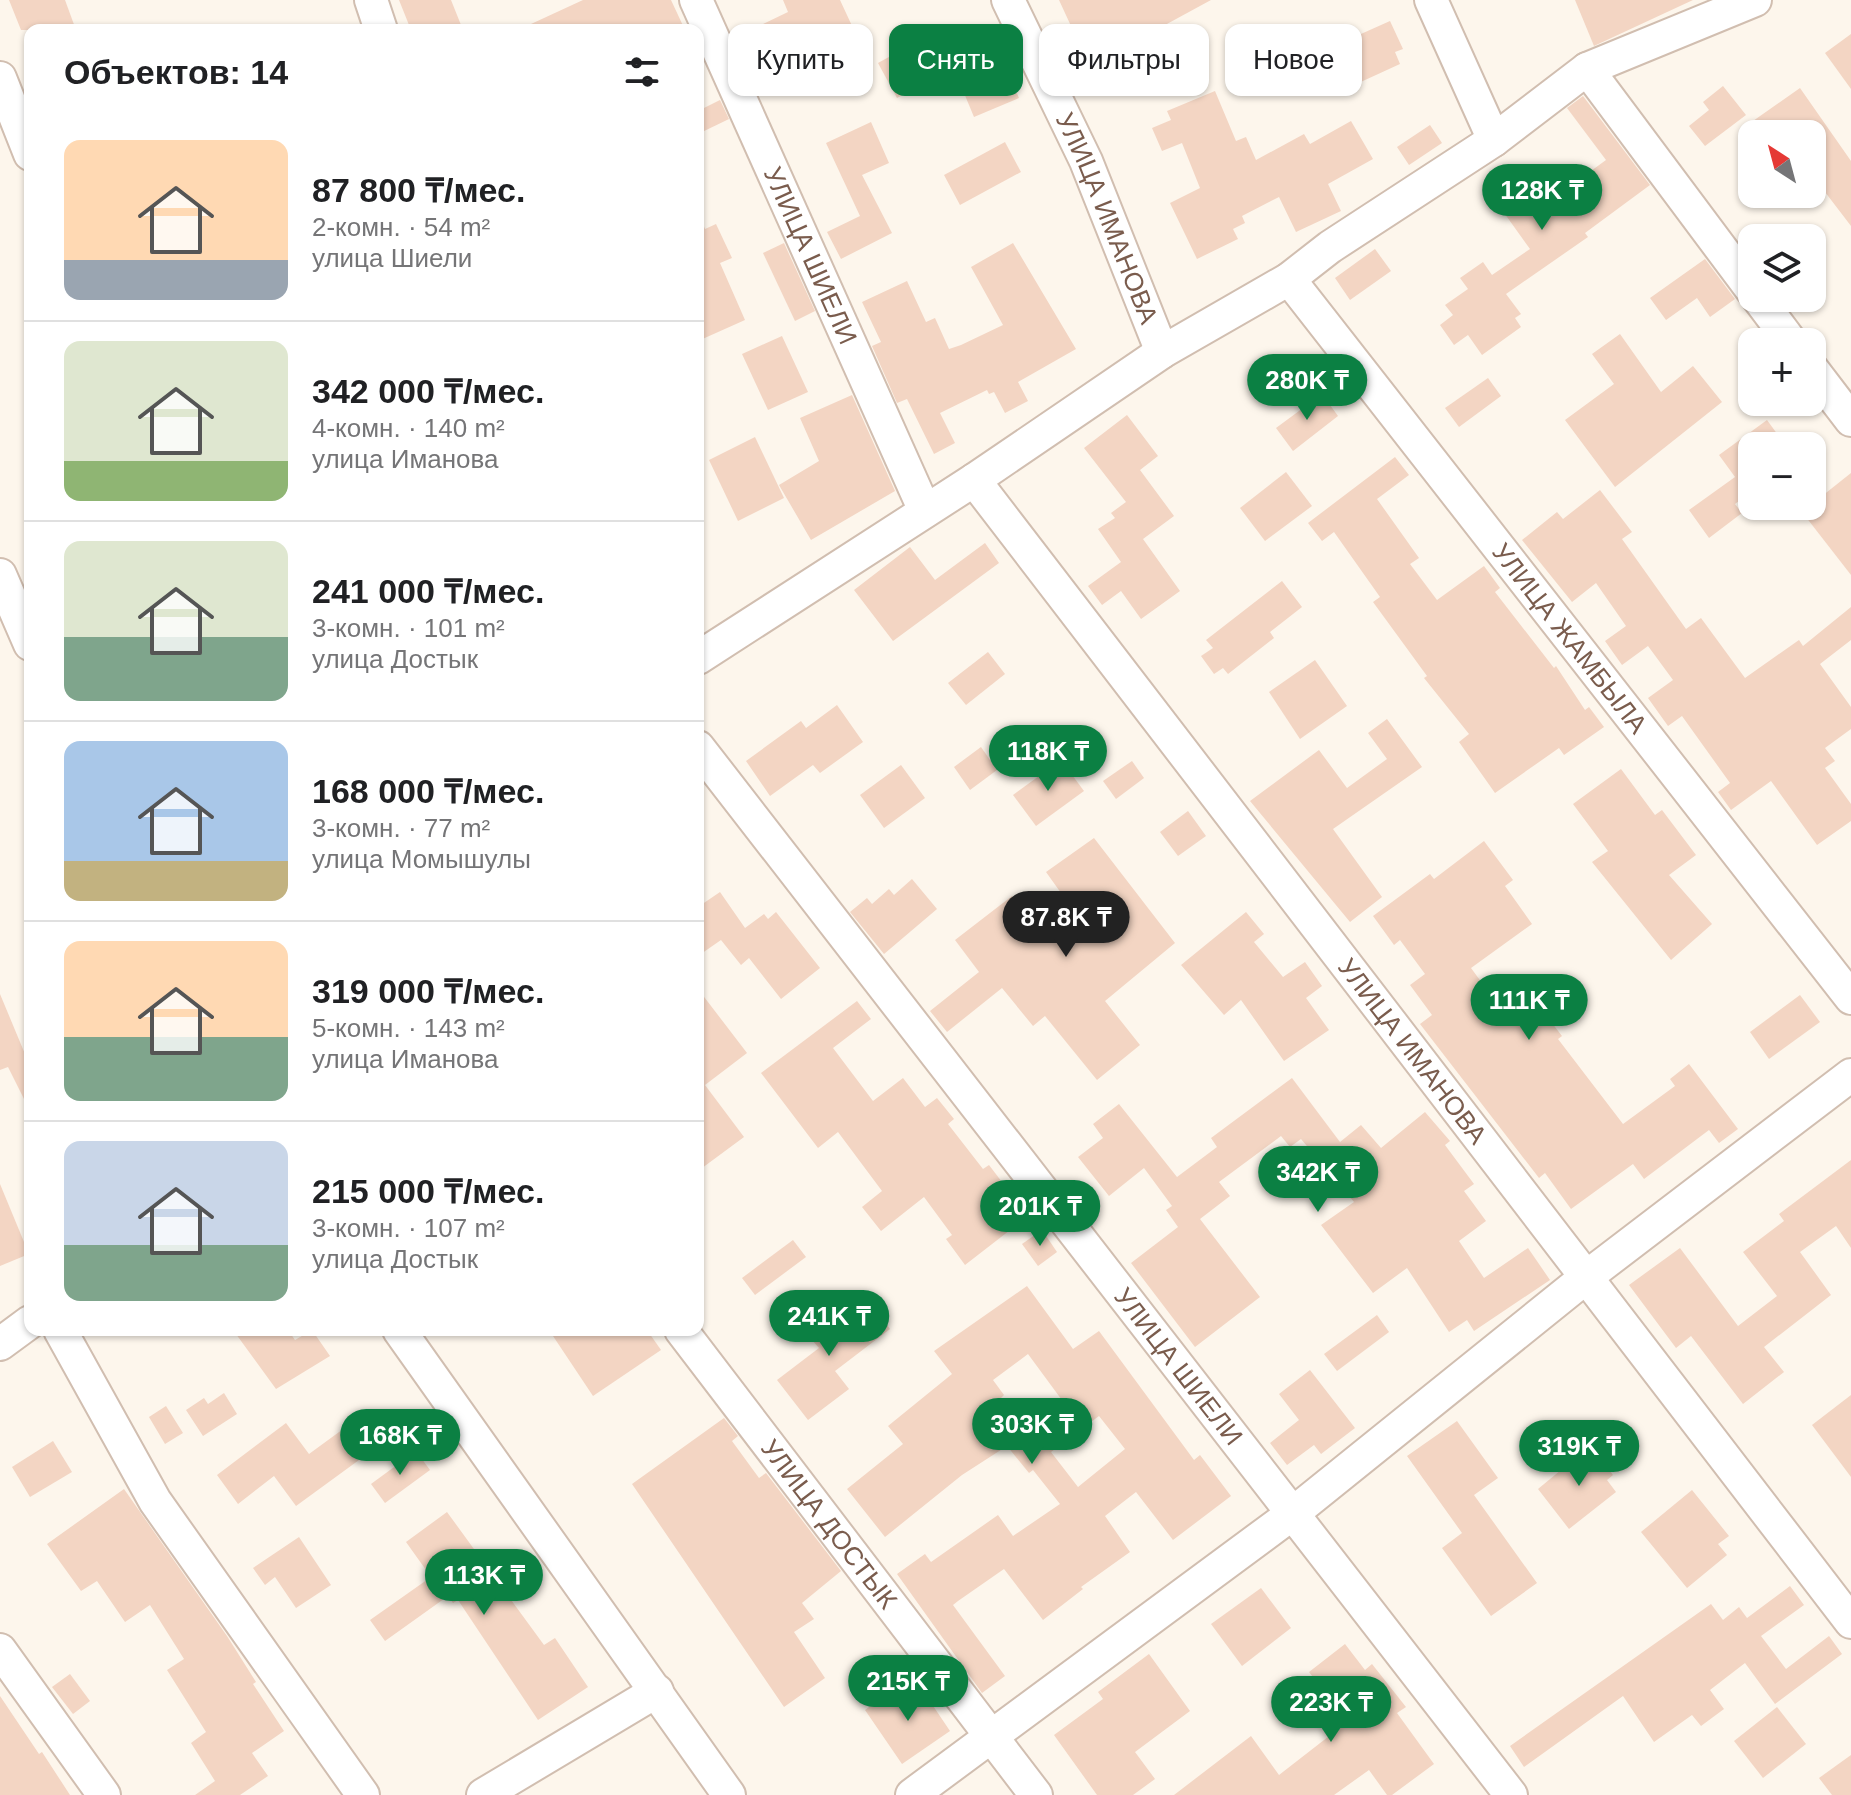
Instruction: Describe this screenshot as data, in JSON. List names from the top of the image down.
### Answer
{
  "streets": {
    "street": [
      "УЛИЦА ИМАНОВА",
      "УЛИЦА ШИЕЛИ",
      "УЛИЦА ЖАМБЫЛА",
      "УЛИЦА ДОСТЫК"
    ]
  },
  "north": "top left",
  "page": {
    "chip": [
      "Купить",
      "Снять",
      "Фильтры",
      "Новое"
    ],
    "heading": "Объектов: 14",
    "map_buttons": ["+", "−"],
    "list": [
      {
        "name": "87 800 ₸/мес.",
        "note": "2-комн. · 54 m² · улица Шиели"
      },
      {
        "name": "342 000 ₸/мес.",
        "note": "4-комн. · 140 m² · улица Иманова"
      },
      {
        "name": "241 000 ₸/мес.",
        "note": "3-комн. · 101 m² · улица Достык"
      },
      {
        "name": "168 000 ₸/мес.",
        "note": "3-комн. · 77 m² · улица Момышулы"
      },
      {
        "name": "319 000 ₸/мес.",
        "note": "5-комн. · 143 m² · улица Иманова"
      },
      {
        "name": "215 000 ₸/мес.",
        "note": "3-комн. · 107 m² · улица Достык"
      }
    ],
    "price": [
      "128K ₸",
      "280K ₸",
      "118K ₸",
      "87.8K ₸",
      "111K ₸",
      "342K ₸",
      "201K ₸",
      "241K ₸",
      "303K ₸",
      "168K ₸",
      "319K ₸",
      "113K ₸",
      "215K ₸",
      "223K ₸"
    ]
  }
}
